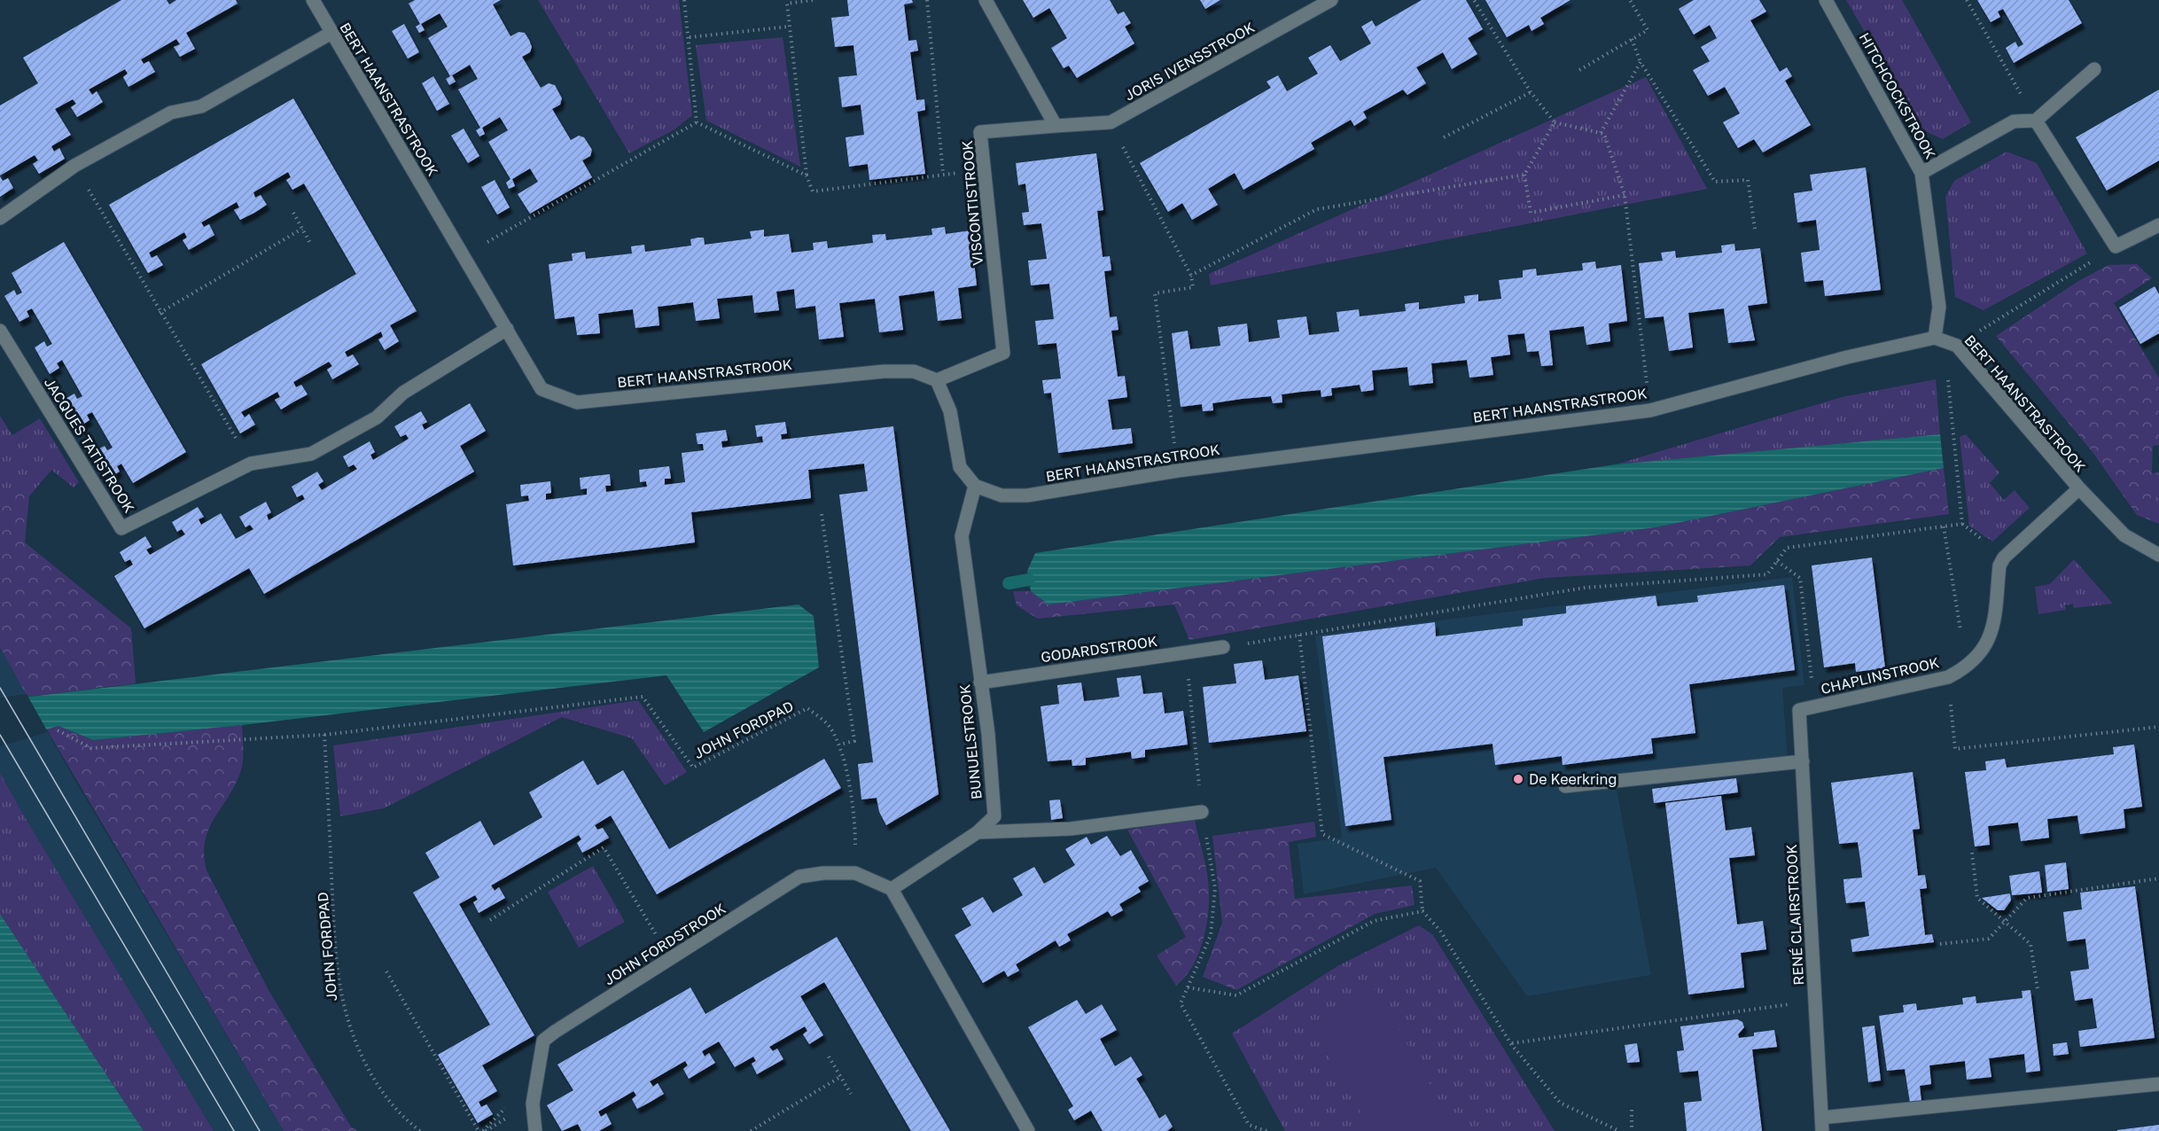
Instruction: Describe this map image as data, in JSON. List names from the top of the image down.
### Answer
{
  "streets": {
    "street": [
      "JORIS IVENSSTROOK",
      "HITCHCOCKSTROOK",
      "BERT HAANSTRASTROOK",
      "VISCONTISTROOK",
      "JACQUES TATISTROOK",
      "GODARDSTROOK",
      "CHAPLINSTROOK",
      "BUNUELSTROOK",
      "RENÉ CLAIRSTROOK",
      "JOHN FORDSTROOK"
    ],
    "path": ["JOHN FORDPAD"]
  },
  "crossings": [
    ["JORIS IVENSSTROOK", "VISCONTISTROOK"],
    ["HITCHCOCKSTROOK", "BERT HAANSTRASTROOK"],
    ["BERT HAANSTRASTROOK", "VISCONTISTROOK"],
    ["BERT HAANSTRASTROOK", "JACQUES TATISTROOK"],
    ["BERT HAANSTRASTROOK", "CHAPLINSTROOK"],
    ["BERT HAANSTRASTROOK", "BUNUELSTROOK"],
    ["GODARDSTROOK", "BUNUELSTROOK"],
    ["CHAPLINSTROOK", "RENÉ CLAIRSTROOK"],
    ["JOHN FORDPAD", "JOHN FORDSTROOK"],
    ["BUNUELSTROOK", "JOHN FORDSTROOK"]
  ],
  "places": ["De Keerkring"]
}
